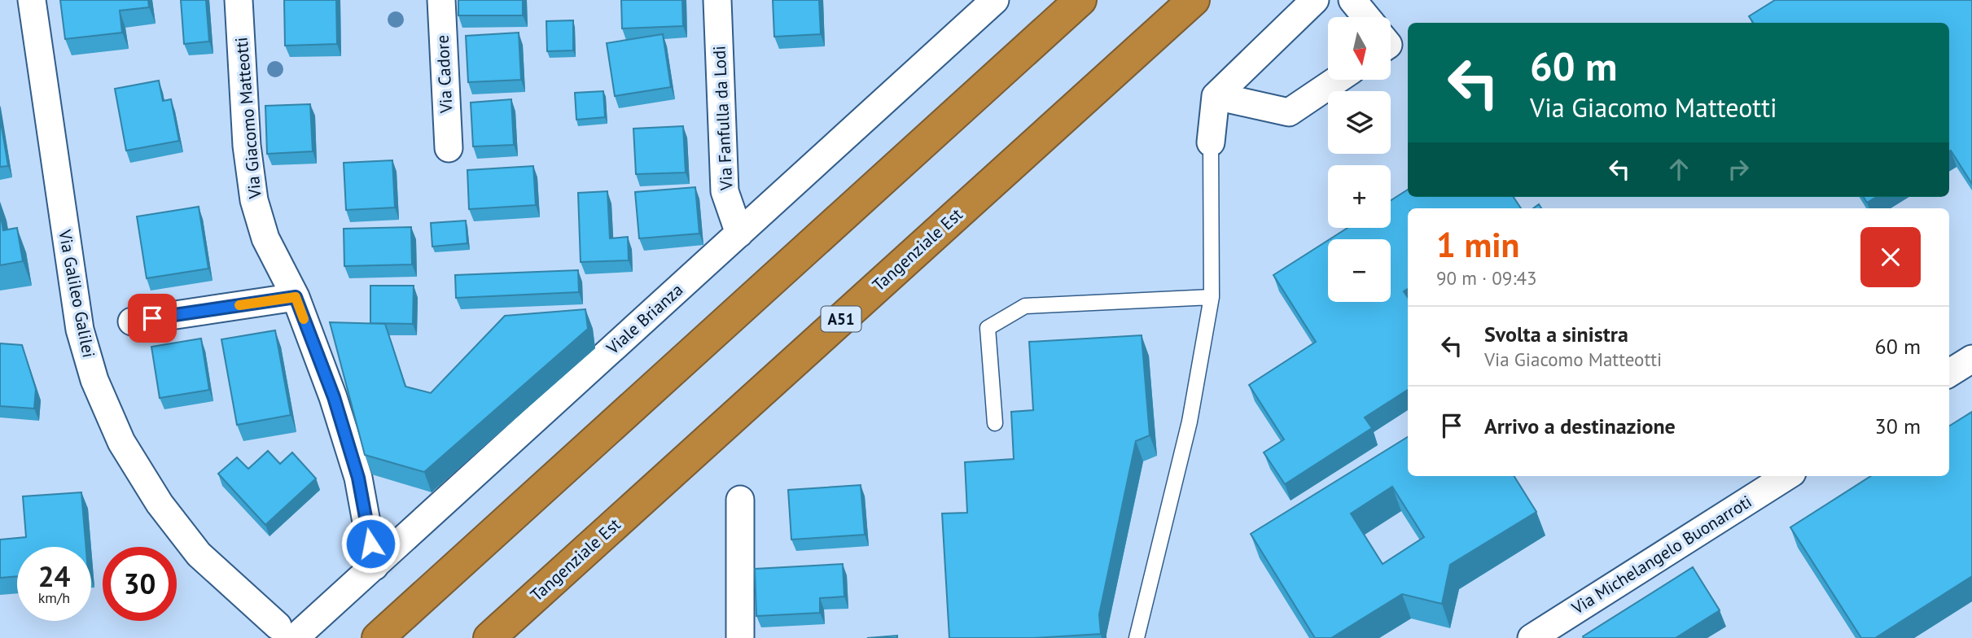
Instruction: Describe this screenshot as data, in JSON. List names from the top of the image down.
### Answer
{
  "streets": {
    "highway": ["Tangenziale Est", "A51"],
    "street": [
      "Via Cadore",
      "Via Giacomo Matteotti",
      "Via Fanfulla da Lodi",
      "Via Galileo Galilei",
      "Viale Brianza",
      "Via Michelangelo Buonarroti"
    ]
  },
  "crossings": [
    ["Via Giacomo Matteotti", "Viale Brianza"],
    ["Via Fanfulla da Lodi", "Viale Brianza"],
    ["Via Galileo Galilei", "Viale Brianza"]
  ],
  "north": "bottom",
  "page": {
    "map_buttons": ["+", "−"],
    "turn": ["60 m", "Via Giacomo Matteotti"],
    "heading": ["1 min", "90 m · 09:43"],
    "list": [
      {
        "name": "Svolta a sinistra",
        "note": "Via Giacomo Matteotti",
        "value": "60 m"
      },
      {
        "name": "Arrivo a destinazione",
        "value": "30 m"
      }
    ],
    "speed": "24 km/h",
    "limit": "30"
  }
}
